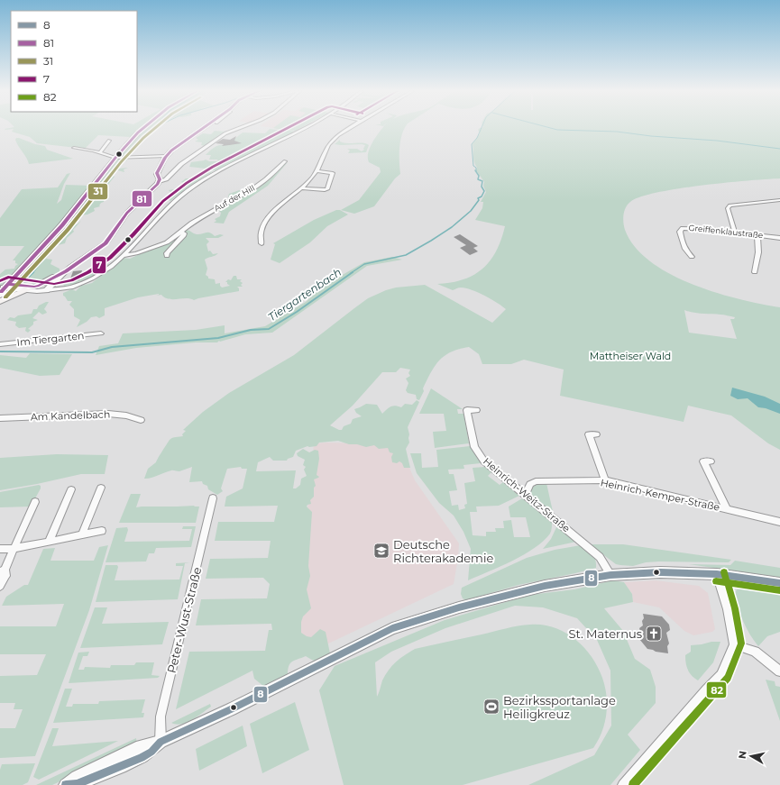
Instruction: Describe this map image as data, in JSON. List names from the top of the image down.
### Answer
{
  "streets": {
    "street": [
      "Auf der Hill",
      "Greiffenklaustraße",
      "Im Tiergarten",
      "Am Kandelbach",
      "Heinrich-Weitz-Straße",
      "Heinrich-Kemper-Straße",
      "Peter-Wust-Straße"
    ]
  },
  "crossings": [
    ["Heinrich-Weitz-Straße", "Heinrich-Kemper-Straße"]
  ],
  "water": ["Tiergartenbach"],
  "parks": ["Mattheiser Wald"],
  "places": {
    "school or university": ["Deutsche Richterakademie"],
    "church": ["St. Maternus"],
    "sports": ["Bezirkssportanlage Heiligkreuz"]
  },
  "lines": [
    "transit line 81",
    "transit line 31",
    "transit line 7",
    "transit line 8",
    "transit line 82"
  ],
  "legend": [
    "8",
    "81",
    "31",
    "7",
    "82"
  ],
  "north": "left"
}
